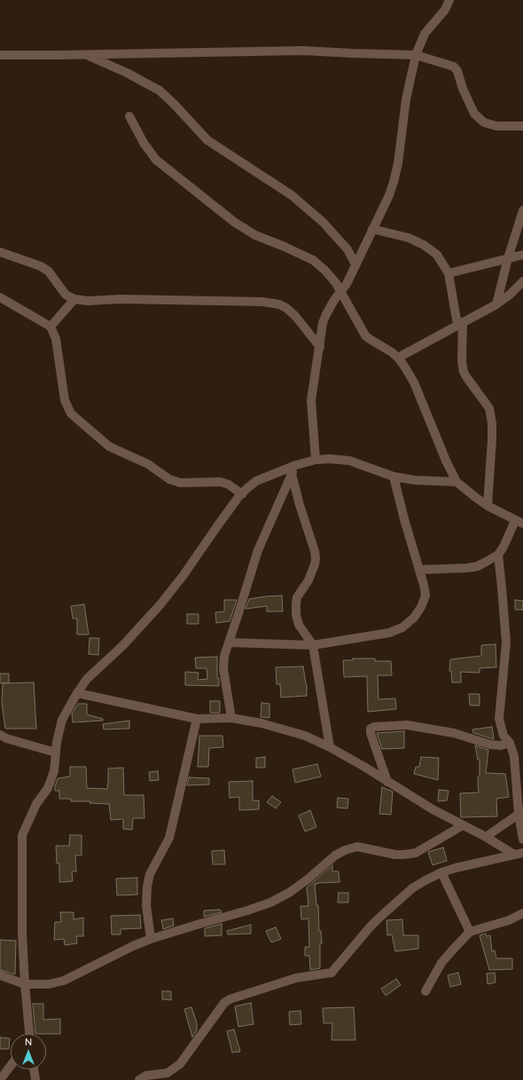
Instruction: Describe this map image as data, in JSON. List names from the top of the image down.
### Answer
{
  "north": "top"
}
